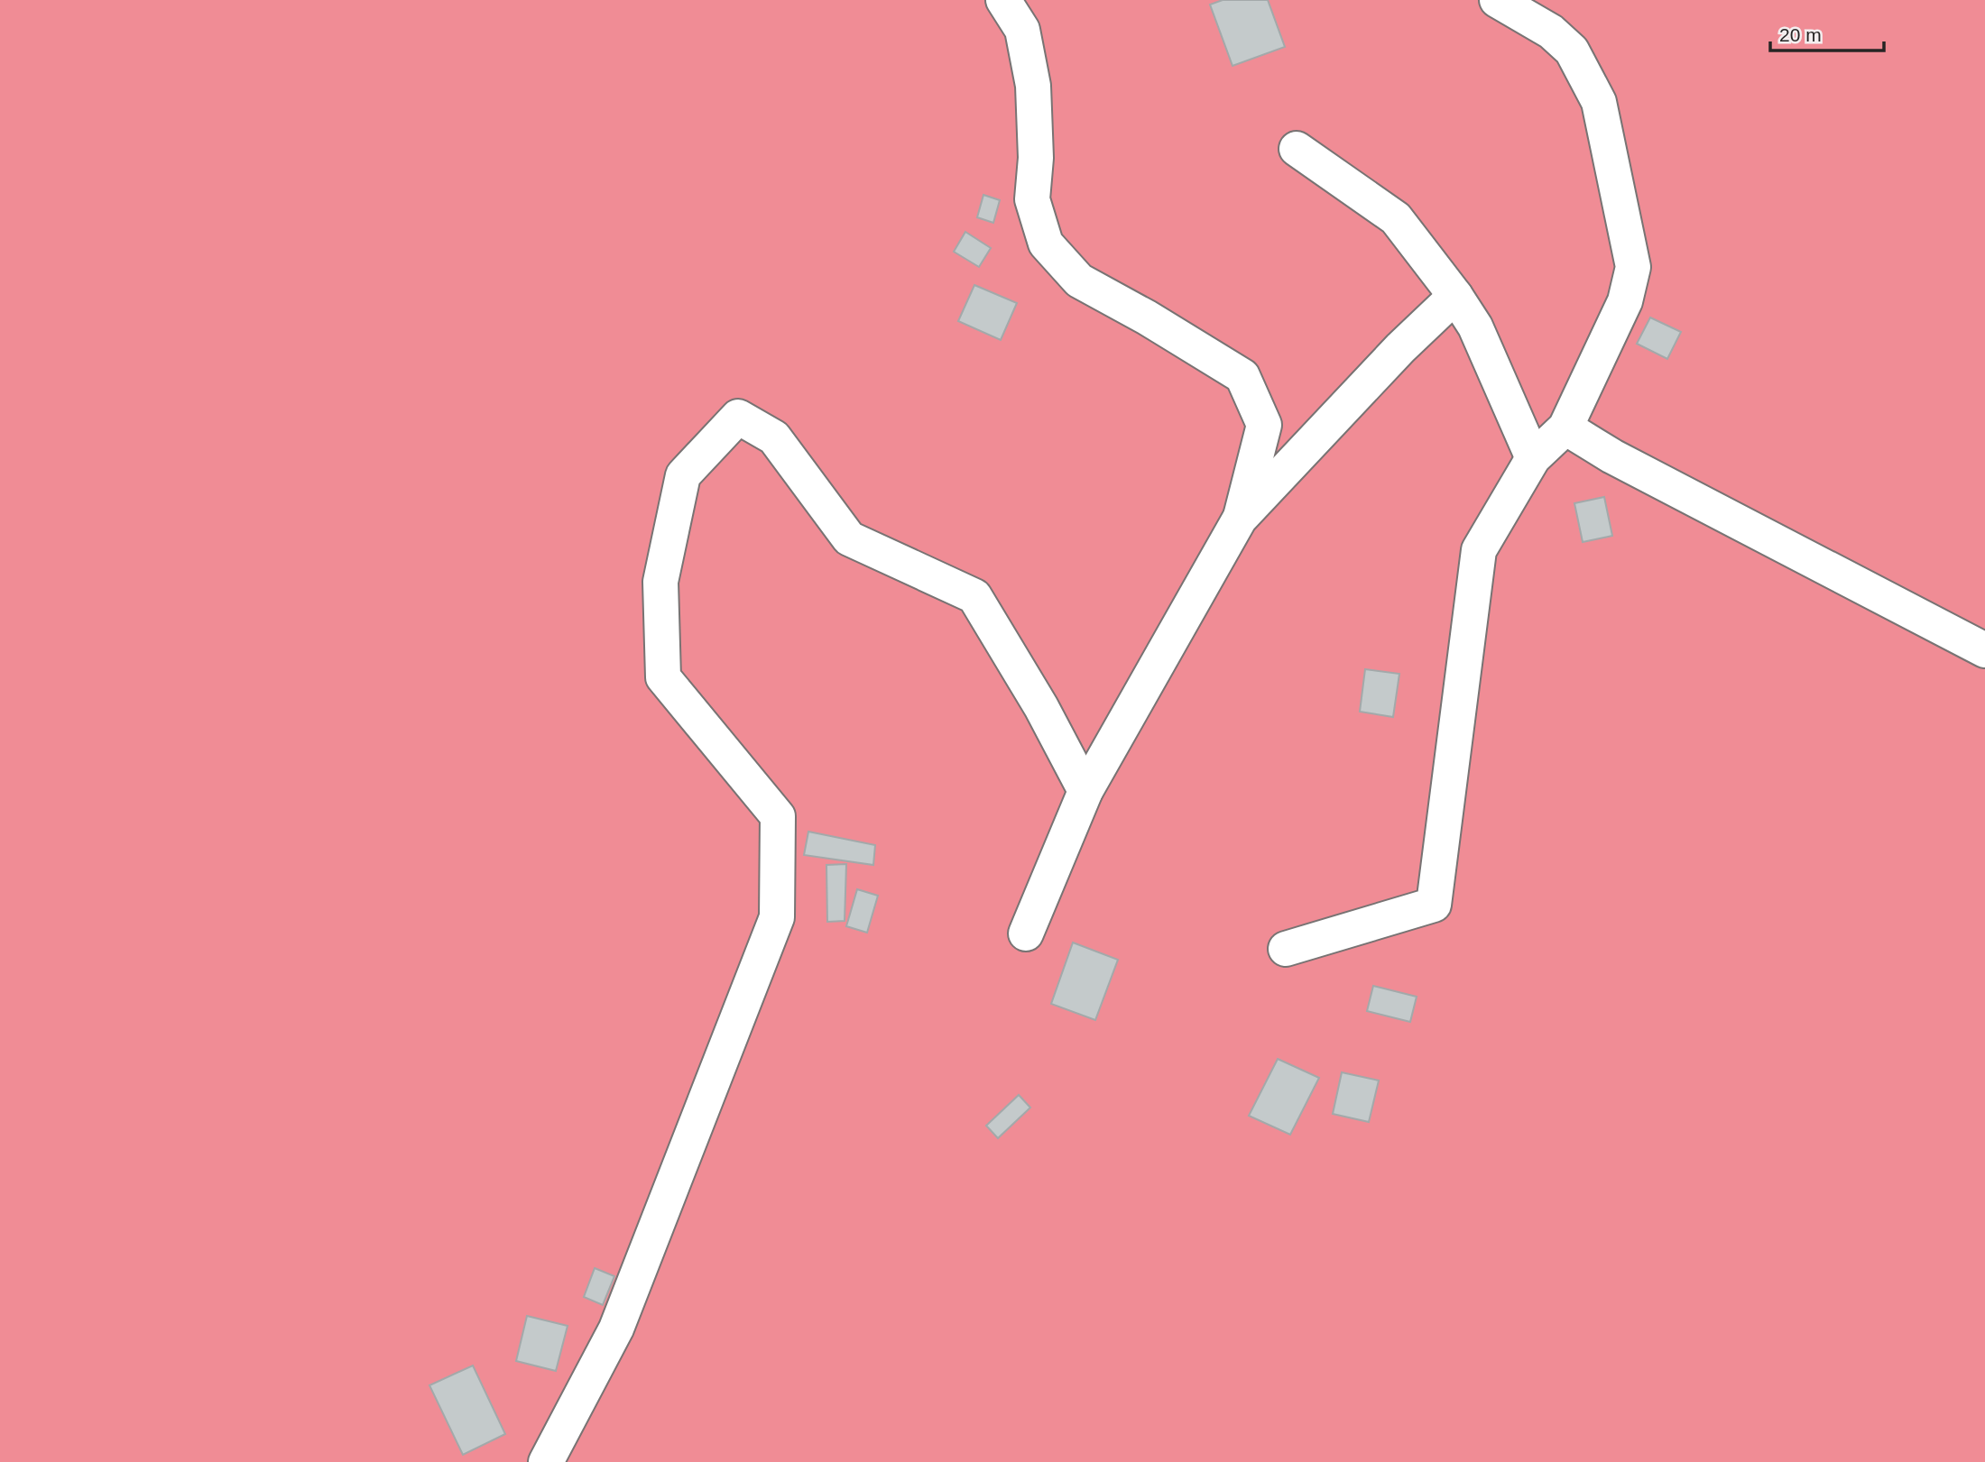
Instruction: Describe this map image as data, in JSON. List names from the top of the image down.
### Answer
{
  "scale_bar": "20 m"
}
